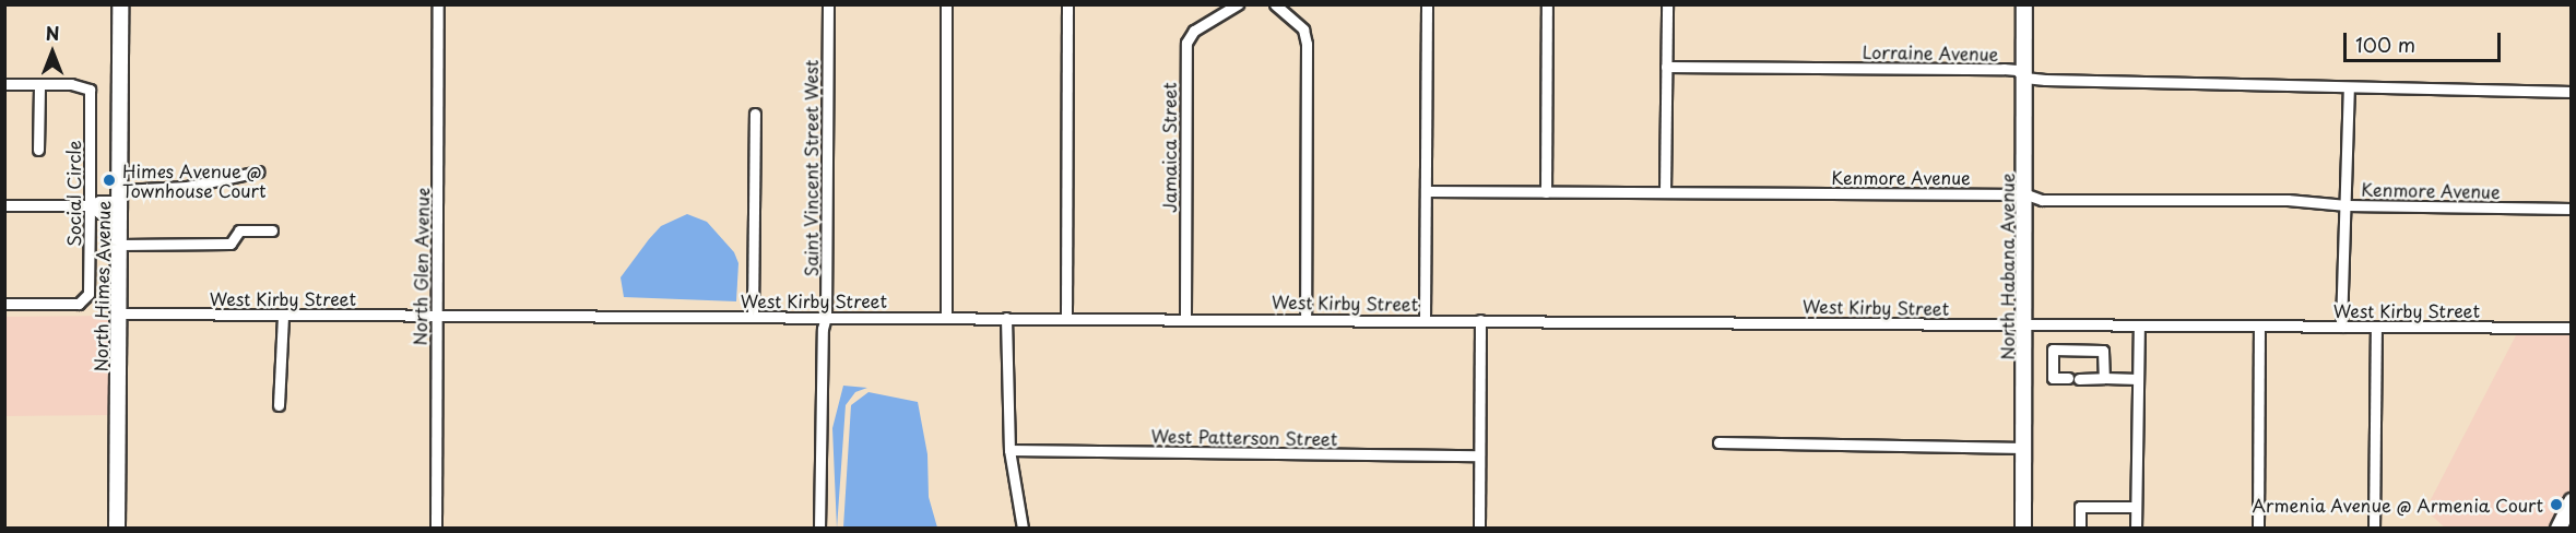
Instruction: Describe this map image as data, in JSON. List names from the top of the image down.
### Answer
{
  "streets": {
    "street": [
      "Lorraine Avenue",
      "Jamaica Street",
      "Saint Vincent Street West",
      "Kenmore Avenue",
      "Social Circle",
      "North Glen Avenue",
      "North Habana Avenue",
      "North Himes Avenue",
      "West Kirby Street",
      "West Patterson Street"
    ]
  },
  "crossings": [
    ["Lorraine Avenue", "North Habana Avenue"],
    ["Jamaica Street", "West Kirby Street"],
    ["Saint Vincent Street West", "West Kirby Street"],
    ["Kenmore Avenue", "North Habana Avenue"],
    ["North Glen Avenue", "West Kirby Street"],
    ["North Habana Avenue", "West Kirby Street"],
    ["North Himes Avenue", "West Kirby Street"]
  ],
  "places": ["Himes Avenue @ Townhouse Court", "Armenia Avenue @ Armenia Court"],
  "scale_bar": "100 m",
  "north": "top"
}
